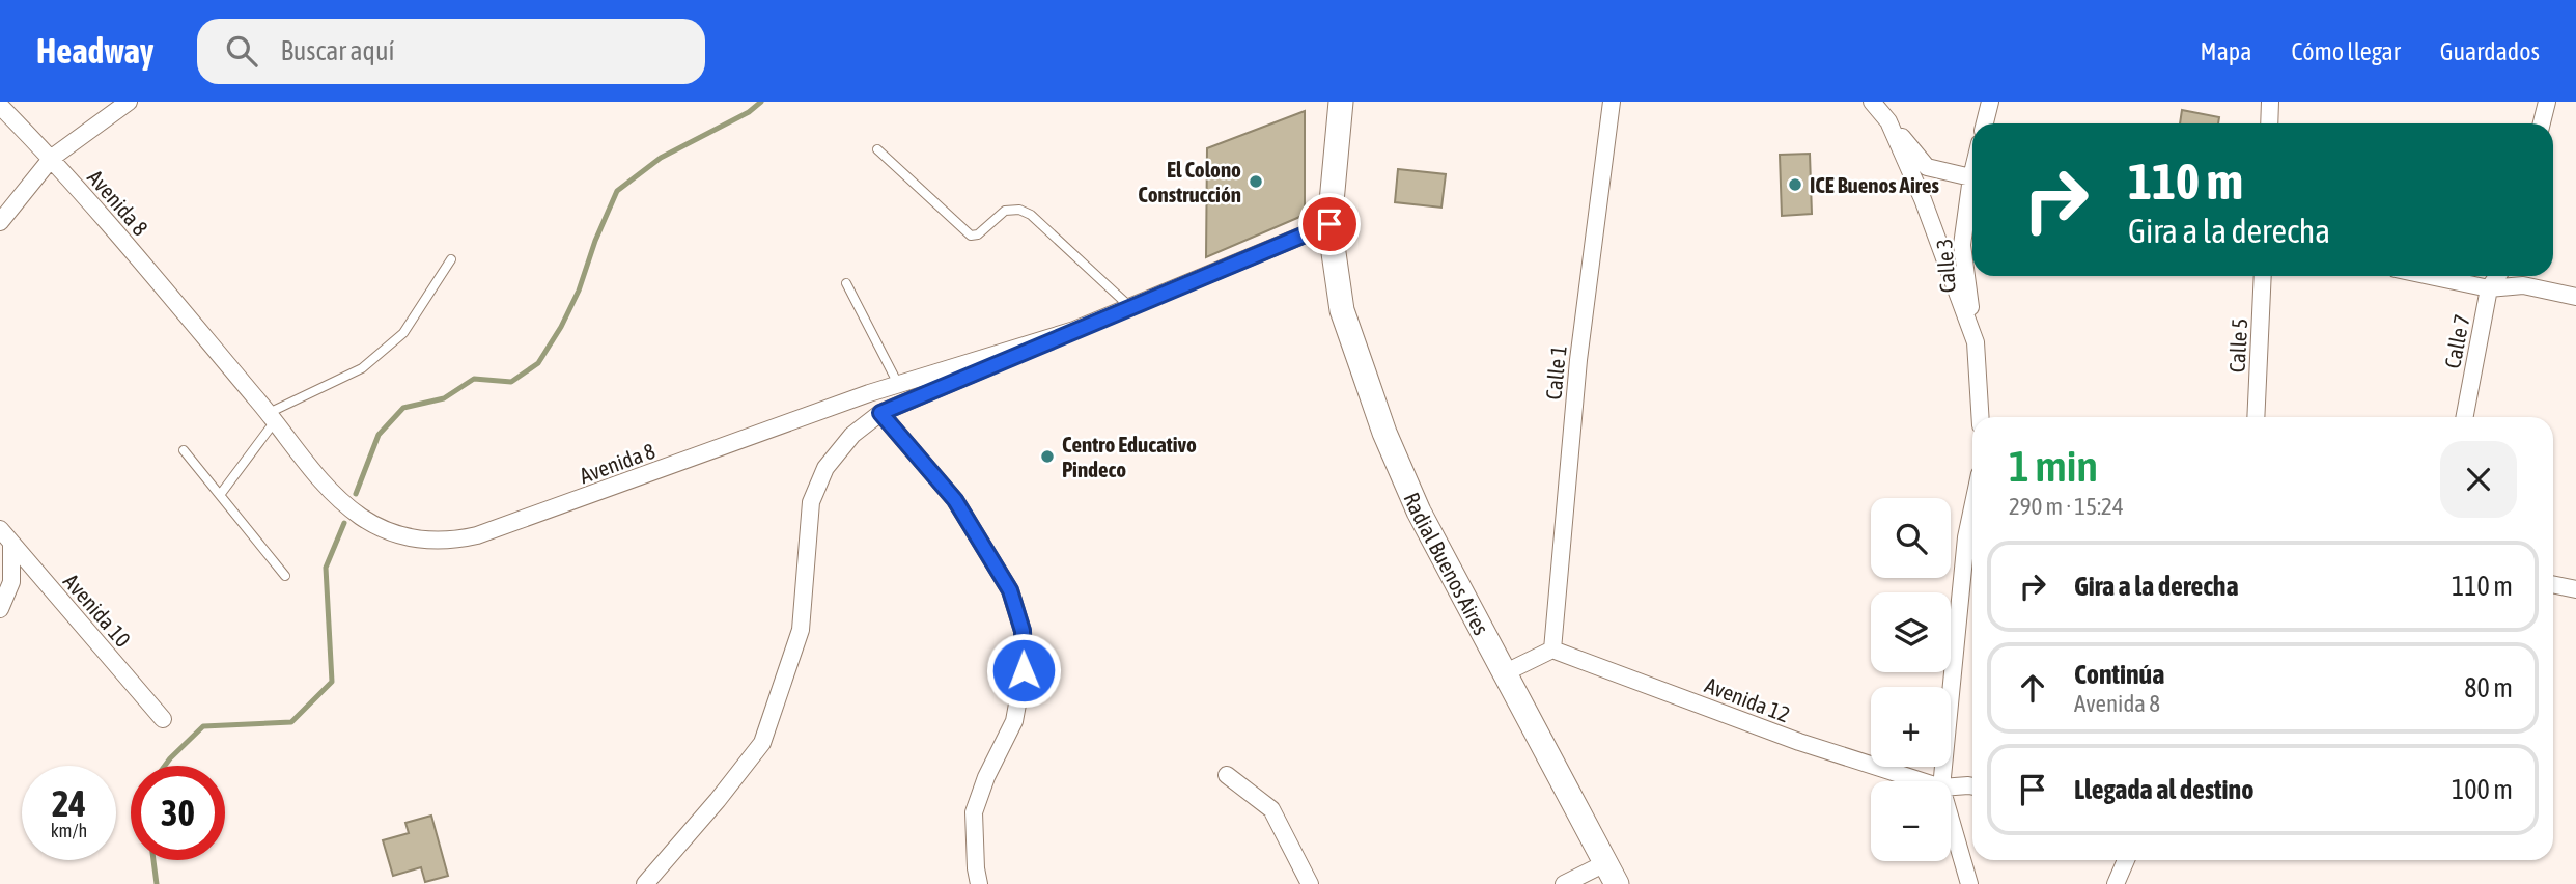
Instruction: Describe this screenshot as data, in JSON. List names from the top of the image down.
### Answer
{
  "streets": {
    "main road": ["Radial Buenos Aires"],
    "street": [
      "Avenida 8",
      "Calle 3",
      "Calle 7",
      "Calle 5",
      "Calle 1",
      "Avenida 10",
      "Avenida 12"
    ]
  },
  "crossings": [
    ["Avenida 8", "Radial Buenos Aires"],
    ["Calle 1", "Avenida 12"]
  ],
  "places": ["El Colono Construcción", "ICE Buenos Aires", "Centro Educativo Pindeco"],
  "page": {
    "header": "Headway",
    "search": "Buscar aquí",
    "nav": ["Mapa", "Cómo llegar", "Guardados"],
    "turn": ["110 m", "Gira a la derecha"],
    "heading": ["1 min", "290 m · 15:24"],
    "map_buttons": ["+", "−"],
    "list": [
      {
        "name": "Gira a la derecha",
        "value": "110 m"
      },
      {
        "name": "Continúa",
        "note": "Avenida 8",
        "value": "80 m"
      },
      {
        "name": "Llegada al destino",
        "value": "100 m"
      }
    ],
    "speed": "24 km/h",
    "limit": "30"
  }
}
